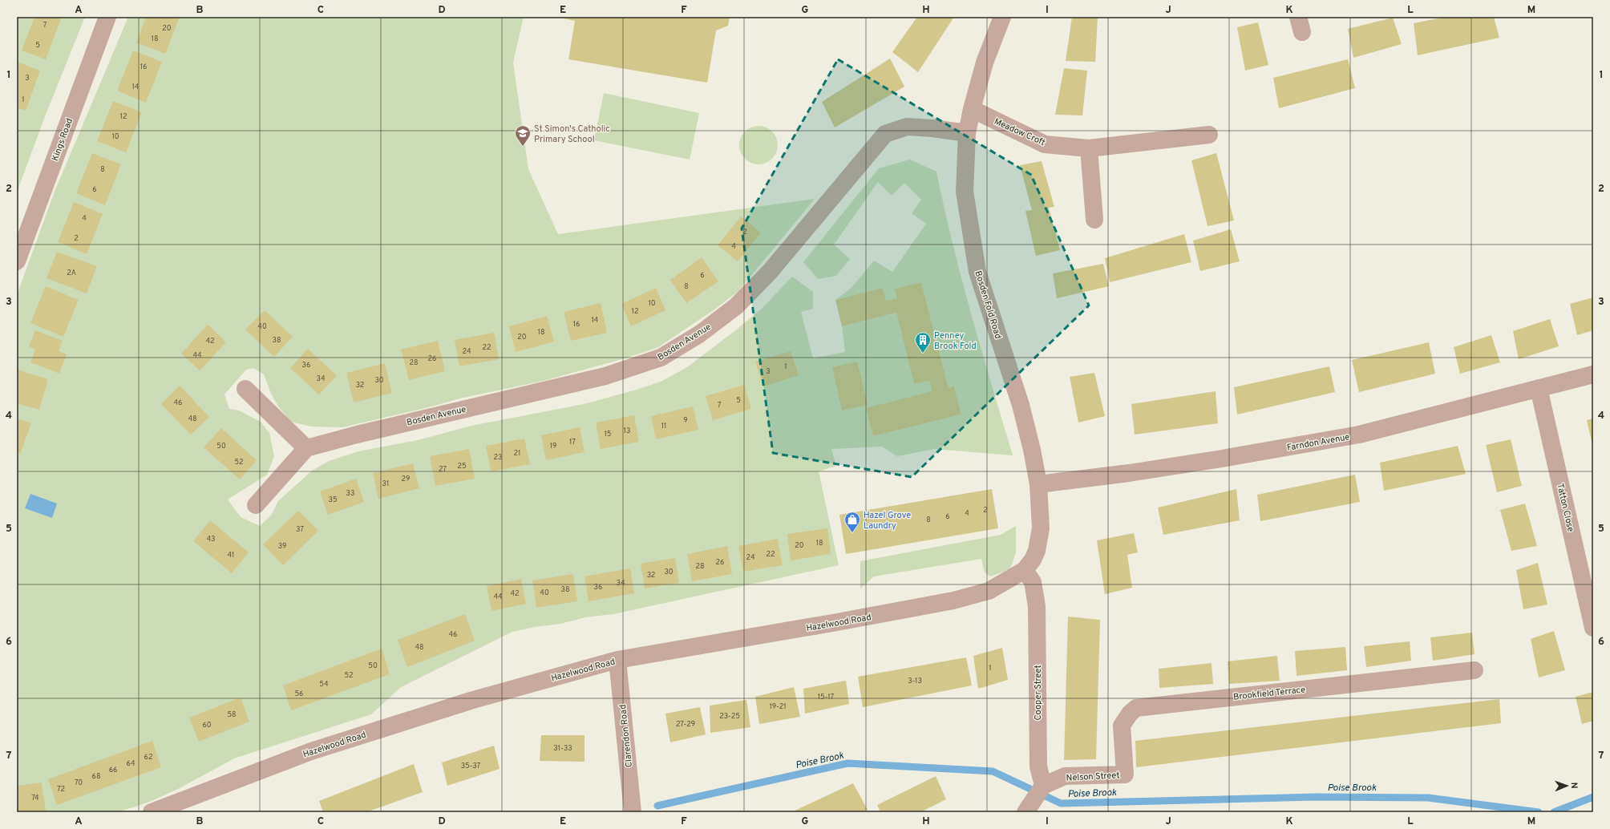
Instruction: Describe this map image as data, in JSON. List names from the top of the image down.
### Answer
{
  "streets": {
    "street": [
      "Meadow Croft",
      "Kings Road",
      "Bosden Fold Road",
      "Bosden Avenue",
      "Farndon Avenue",
      "Tatton Close",
      "Hazelwood Road",
      "Cooper Street",
      "Brookfield Terrace",
      "Clarendon Road",
      "Nelson Street"
    ]
  },
  "crossings": [
    ["Meadow Croft", "Bosden Fold Road"],
    ["Bosden Fold Road", "Bosden Avenue"],
    ["Bosden Fold Road", "Farndon Avenue"],
    ["Bosden Fold Road", "Hazelwood Road"],
    ["Bosden Fold Road", "Cooper Street"],
    ["Farndon Avenue", "Tatton Close"],
    ["Hazelwood Road", "Cooper Street"],
    ["Hazelwood Road", "Clarendon Road"],
    ["Cooper Street", "Nelson Street"],
    ["Brookfield Terrace", "Nelson Street"]
  ],
  "water": ["Poise Brook"],
  "places": {
    "school or university": ["St Simon's Catholic Primary School"],
    "building": ["Penney Brook Fold"],
    "shop": ["Hazel Grove Laundry"]
  },
  "house_numbers": [
    "7",
    "20",
    "18",
    "5",
    "16",
    "3",
    "14",
    "1",
    "12",
    "10",
    "8",
    "6",
    "4",
    "2",
    "2",
    "4",
    "2A",
    "6",
    "8",
    "10",
    "12",
    "14",
    "16",
    "40",
    "18",
    "20",
    "38",
    "42",
    "22",
    "24",
    "44",
    "26",
    "28",
    "36",
    "1",
    "3",
    "34",
    "30",
    "32",
    "5",
    "46",
    "7",
    "48",
    "9",
    "11",
    "13",
    "15",
    "17",
    "50",
    "19",
    "21",
    "23",
    "52",
    "25",
    "27",
    "29",
    "31",
    "33",
    "35",
    "2",
    "4",
    "6",
    "8",
    "37",
    "43",
    "18",
    "20",
    "39",
    "22",
    "41",
    "24",
    "26",
    "28",
    "30",
    "32",
    "34",
    "36",
    "38",
    "40",
    "42",
    "44",
    "46",
    "48",
    "50",
    "1",
    "52",
    "3-13",
    "54",
    "56",
    "15-17",
    "19-21",
    "58",
    "23-25",
    "27-29",
    "60",
    "31-33",
    "62",
    "64",
    "35-37",
    "66",
    "68",
    "70",
    "72",
    "74"
  ],
  "north": "right",
  "grid": {
    "columns": [
      "A",
      "B",
      "C",
      "D",
      "E",
      "F",
      "G",
      "H",
      "I",
      "J",
      "K",
      "L",
      "M"
    ],
    "rows": [
      "1",
      "2",
      "3",
      "4",
      "5",
      "6",
      "7"
    ]
  }
}
